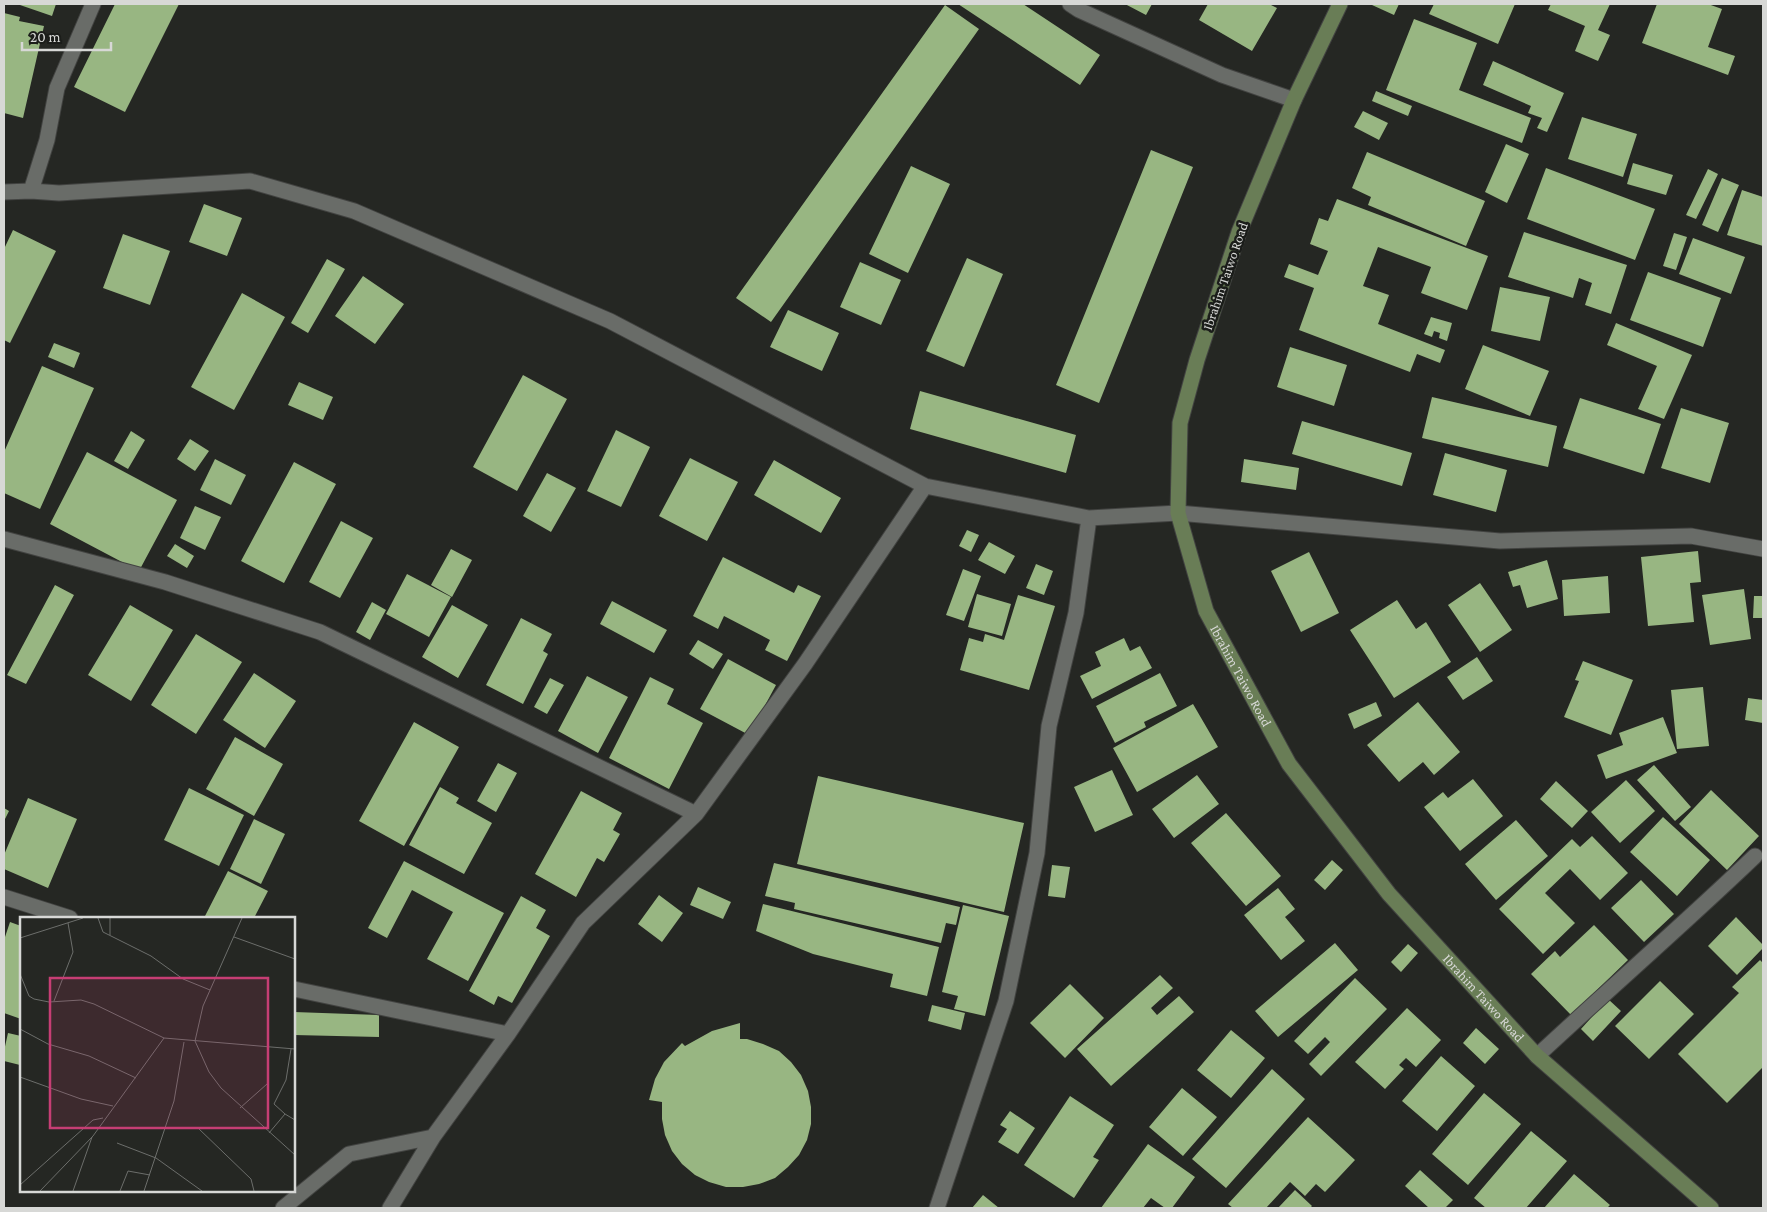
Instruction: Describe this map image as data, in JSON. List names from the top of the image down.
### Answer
{
  "streets": {
    "main road": ["Ibrahim Taiwo Road"]
  },
  "scale_bar": "20 m"
}
